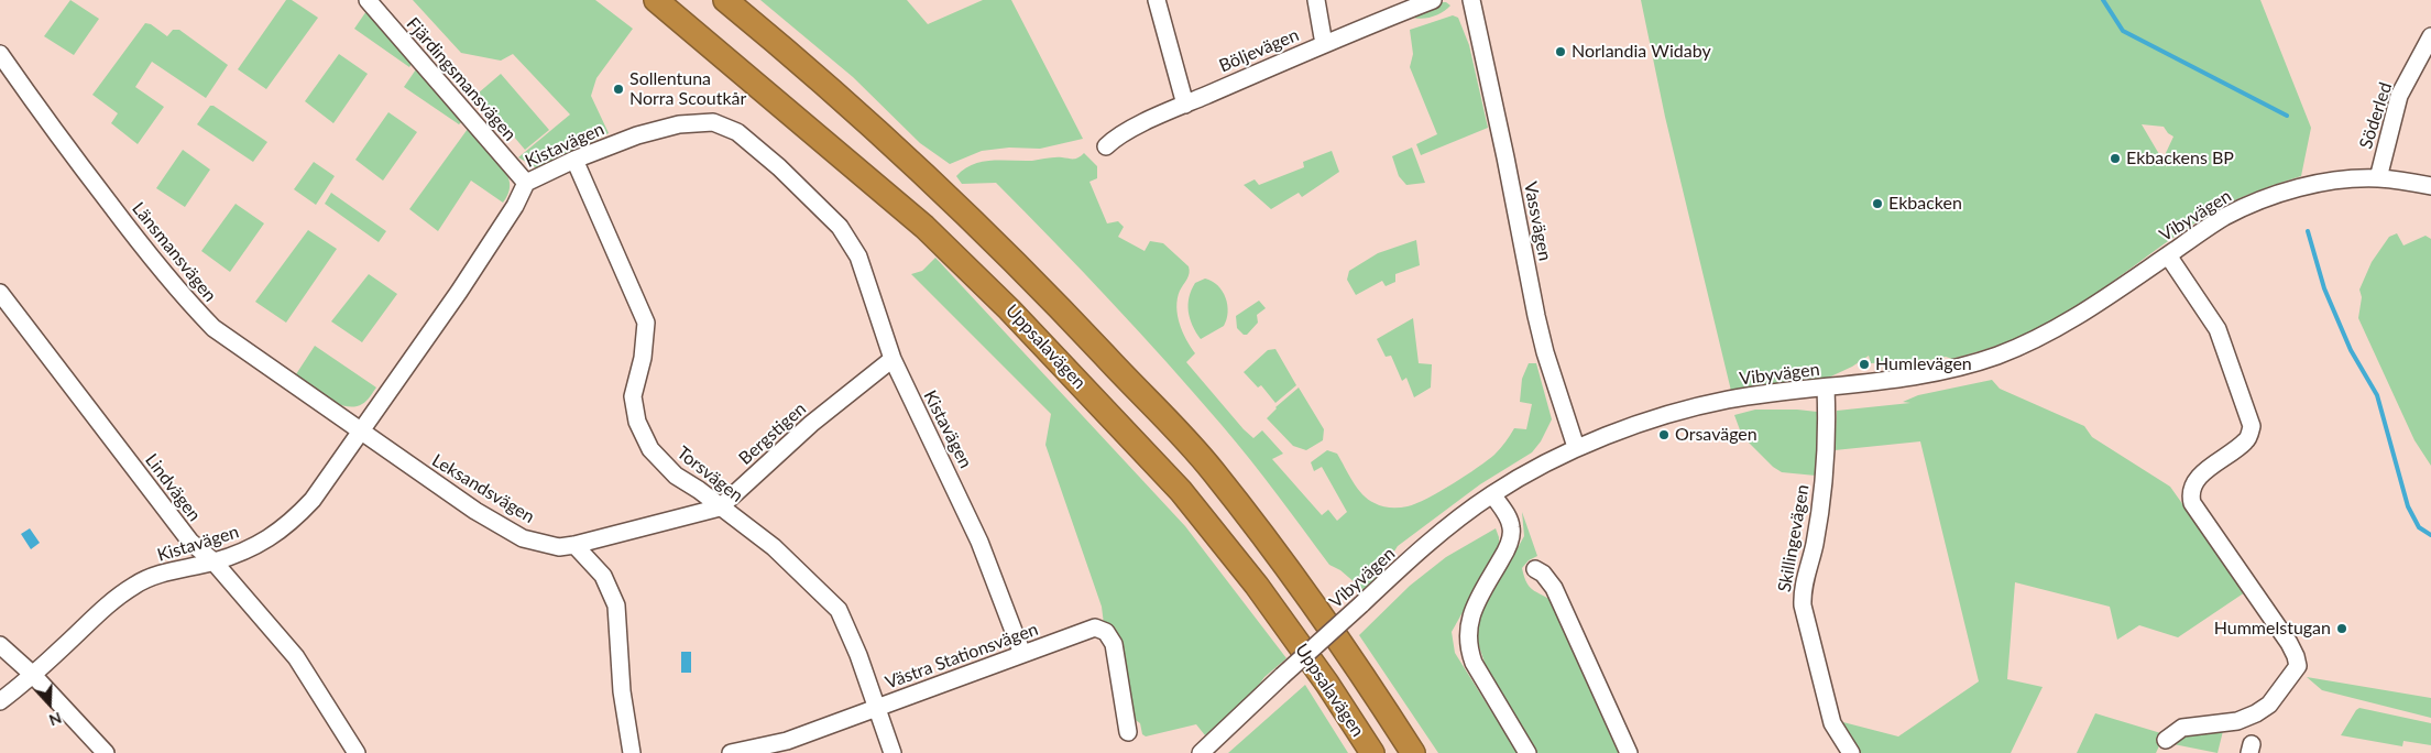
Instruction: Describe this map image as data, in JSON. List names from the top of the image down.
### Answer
{
  "streets": {
    "highway": ["Uppsalavägen"],
    "street": [
      "Böljevägen",
      "Fjärdingsmansvägen",
      "Söderled",
      "Kistavägen",
      "Vibyvägen",
      "Vassvägen",
      "Länsmansvägen",
      "Bergstigen",
      "Torsvägen",
      "Lindvägen",
      "Leksandsvägen",
      "Skillingevägen",
      "Västra Stationsvägen"
    ]
  },
  "crossings": [
    ["Fjärdingsmansvägen", "Kistavägen"],
    ["Söderled", "Vibyvägen"],
    ["Kistavägen", "Länsmansvägen"],
    ["Kistavägen", "Bergstigen"],
    ["Kistavägen", "Torsvägen"],
    ["Kistavägen", "Lindvägen"],
    ["Kistavägen", "Leksandsvägen"],
    ["Kistavägen", "Västra Stationsvägen"],
    ["Vibyvägen", "Vassvägen"],
    ["Vibyvägen", "Skillingevägen"],
    ["Länsmansvägen", "Leksandsvägen"],
    ["Bergstigen", "Torsvägen"],
    ["Bergstigen", "Leksandsvägen"],
    ["Torsvägen", "Västra Stationsvägen"]
  ],
  "places": [
    "Norlandia Widaby",
    "Sollentuna Norra Scoutkår",
    "Ekbackens BP",
    "Ekbacken",
    "Humlevägen",
    "Orsavägen",
    "Hummelstugan"
  ],
  "north": "bottom"
}
